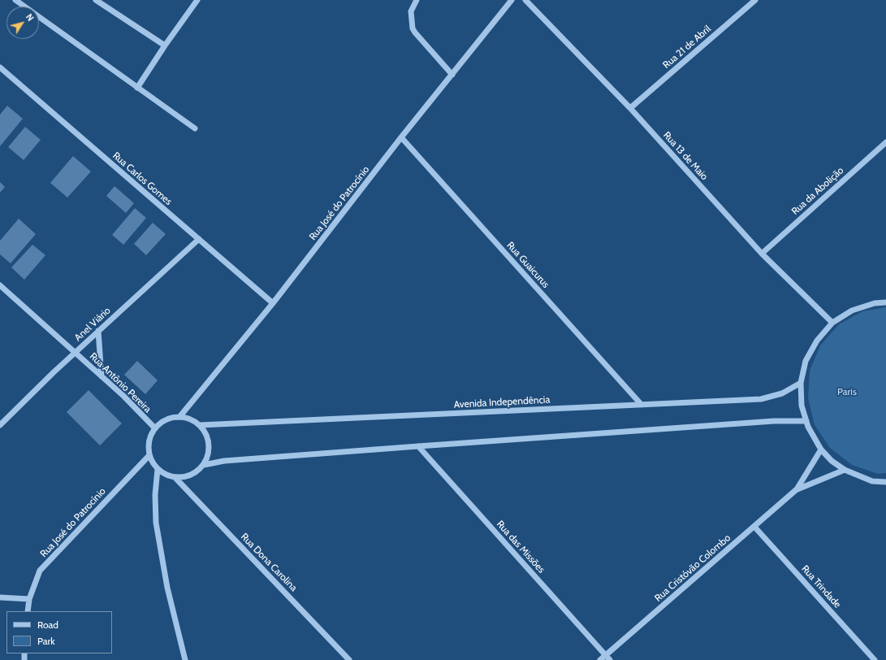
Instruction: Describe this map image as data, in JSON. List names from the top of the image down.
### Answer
{
  "streets": {
    "street": [
      "Rua 21 de Abril",
      "Rua 13 de Maio",
      "Rua Carlos Gomes",
      "Rua da Abolição",
      "Rua José do Patrocínio",
      "Rua Guaicurus",
      "Anel Viário",
      "Rua Antônio Pereira",
      "Avenida Independência",
      "Rua das Missões",
      "Rua Dona Carolina",
      "Rua Cristóvão Colombo",
      "Rua Trindade"
    ]
  },
  "crossings": [
    ["Rua 21 de Abril", "Rua 13 de Maio"],
    ["Rua 13 de Maio", "Rua da Abolição"],
    ["Rua Carlos Gomes", "Rua José do Patrocínio"],
    ["Rua Carlos Gomes", "Anel Viário"],
    ["Rua José do Patrocínio", "Rua Guaicurus"],
    ["Rua José do Patrocínio", "Rua Antônio Pereira"],
    ["Rua José do Patrocínio", "Avenida Independência"],
    ["Rua José do Patrocínio", "Rua Dona Carolina"],
    ["Rua Guaicurus", "Avenida Independência"],
    ["Anel Viário", "Rua Antônio Pereira"],
    ["Rua Antônio Pereira", "Avenida Independência"],
    ["Rua Antônio Pereira", "Rua Dona Carolina"],
    ["Avenida Independência", "Rua Dona Carolina"],
    ["Rua das Missões", "Rua Cristóvão Colombo"],
    ["Rua Cristóvão Colombo", "Rua Trindade"]
  ],
  "parks": ["Paris"],
  "legend": ["Road", "Park"],
  "north": "top right"
}
